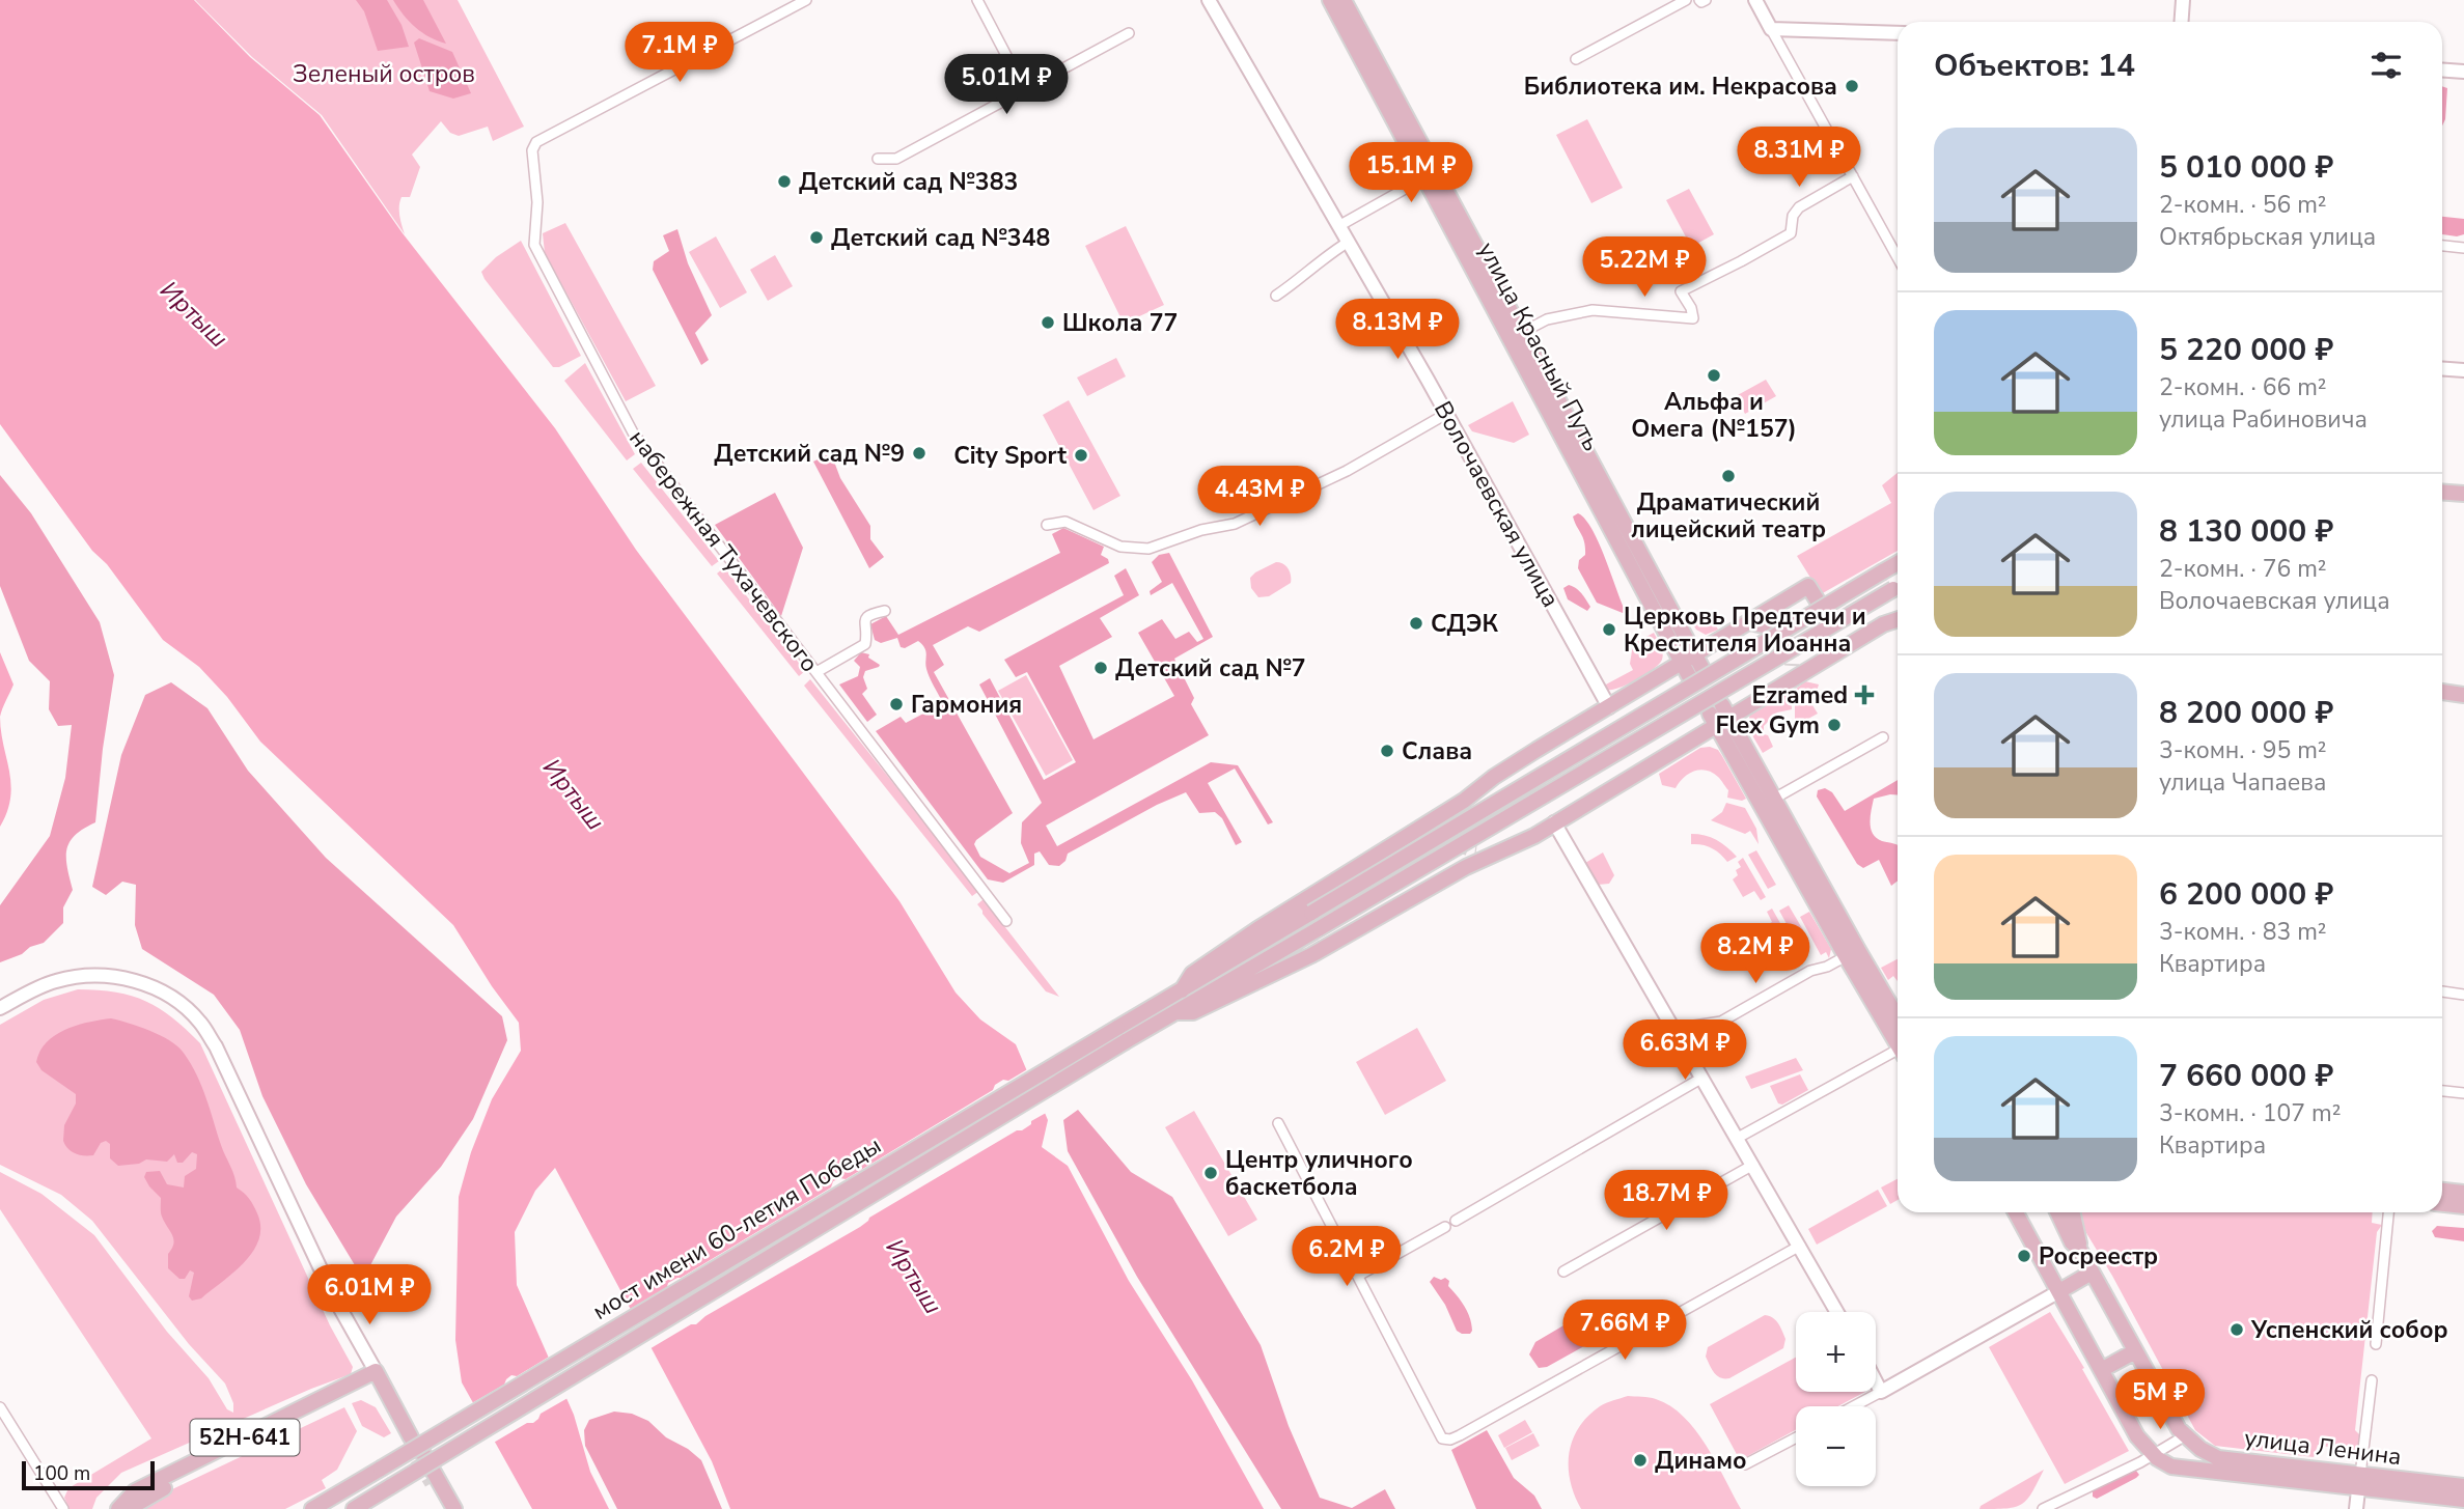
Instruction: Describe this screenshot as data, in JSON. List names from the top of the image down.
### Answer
{
  "streets": {
    "main road": [
      "улица Красный Путь",
      "мост имени 60-летия Победы",
      "52Н-641",
      "улица Ленина"
    ],
    "street": ["Волочаевская улица", "набережная Тухачевского"]
  },
  "water": ["Иртыш"],
  "parks": ["Зеленый остров"],
  "places": {
    "other": [
      "Библиотека им. Некрасова",
      "Детский сад №383",
      "Детский сад №348",
      "Школа 77",
      "Альфа и Омега (№157)",
      "Детский сад №9",
      "City Sport",
      "Драматический лицейский театр",
      "СДЭК",
      "Церковь Предтечи и Крестителя Иоанна",
      "Детский сад №7",
      "Гармония",
      "Flex Gym",
      "Слава",
      "Центр уличного баскетбола",
      "Росреестр",
      "Успенский собор",
      "Динамо"
    ],
    "health": ["Ezramed"]
  },
  "scale_bar": "100 m",
  "page": {
    "price": [
      "7.1M ₽",
      "5.01M ₽",
      "8.31M ₽",
      "15.1M ₽",
      "5.22M ₽",
      "8.13M ₽",
      "4.43M ₽",
      "8.2M ₽",
      "6.63M ₽",
      "18.7M ₽",
      "6.2M ₽",
      "6.01M ₽",
      "7.66M ₽",
      "5M ₽"
    ],
    "heading": "Объектов: 14",
    "list": [
      {
        "name": "5 010 000 ₽",
        "note": "2-комн. · 56 m² · Октябрьская улица"
      },
      {
        "name": "5 220 000 ₽",
        "note": "2-комн. · 66 m² · улица Рабиновича"
      },
      {
        "name": "8 130 000 ₽",
        "note": "2-комн. · 76 m² · Волочаевская улица"
      },
      {
        "name": "8 200 000 ₽",
        "note": "3-комн. · 95 m² · улица Чапаева"
      },
      {
        "name": "6 200 000 ₽",
        "note": "3-комн. · 83 m² · Квартира"
      },
      {
        "name": "7 660 000 ₽",
        "note": "3-комн. · 107 m² · Квартира"
      }
    ],
    "map_buttons": ["+", "−"],
    "scale": "100 m"
  }
}
